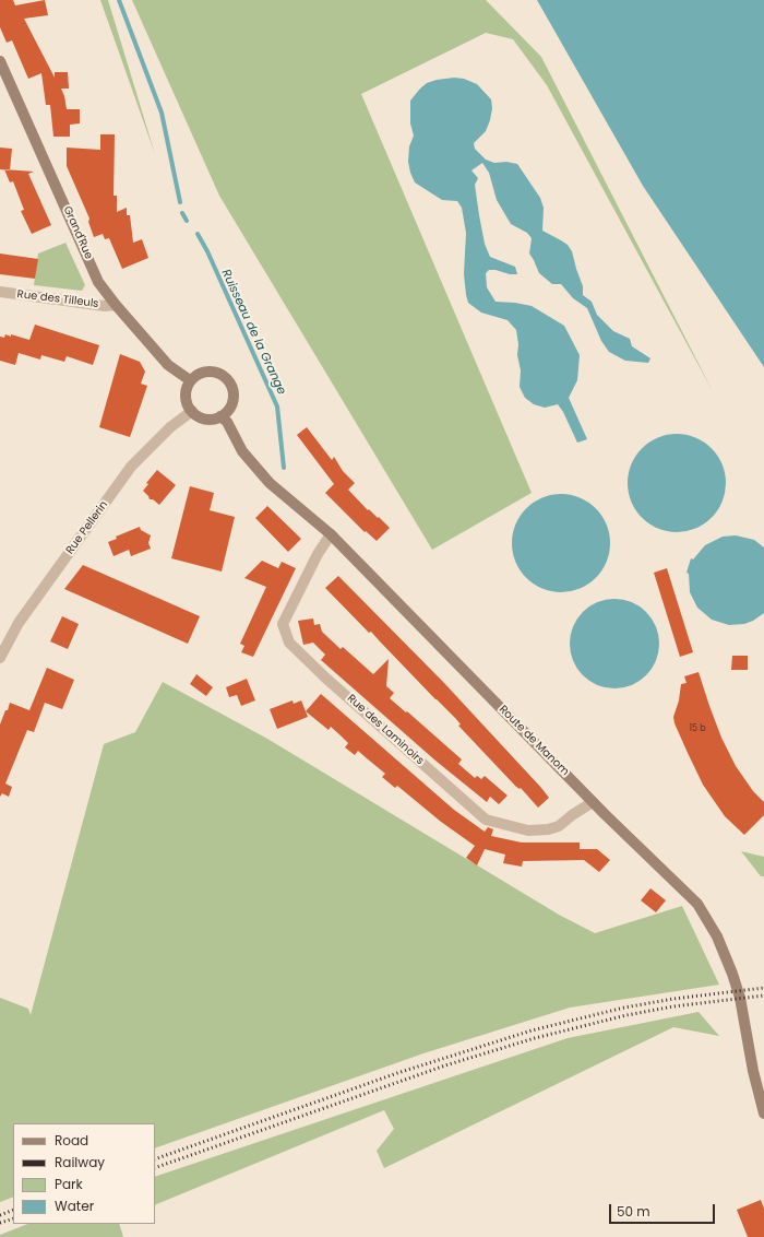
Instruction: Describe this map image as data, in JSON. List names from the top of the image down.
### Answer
{
  "streets": {
    "street": [
      "Grand'Rue",
      "Rue des Tilleuls",
      "Rue Pellerin",
      "Rue des Laminoirs",
      "Route de Manom"
    ]
  },
  "crossings": [
    ["Grand'Rue", "Rue des Tilleuls"],
    ["Grand'Rue", "Rue Pellerin"],
    ["Grand'Rue", "Route de Manom"],
    ["Rue Pellerin", "Route de Manom"],
    ["Rue des Laminoirs", "Route de Manom"]
  ],
  "water": ["Ruisseau de la Grange"],
  "house_numbers": ["15 b"],
  "legend": [
    "Road",
    "Railway",
    "Park",
    "Water"
  ],
  "scale_bar": "50 m"
}
